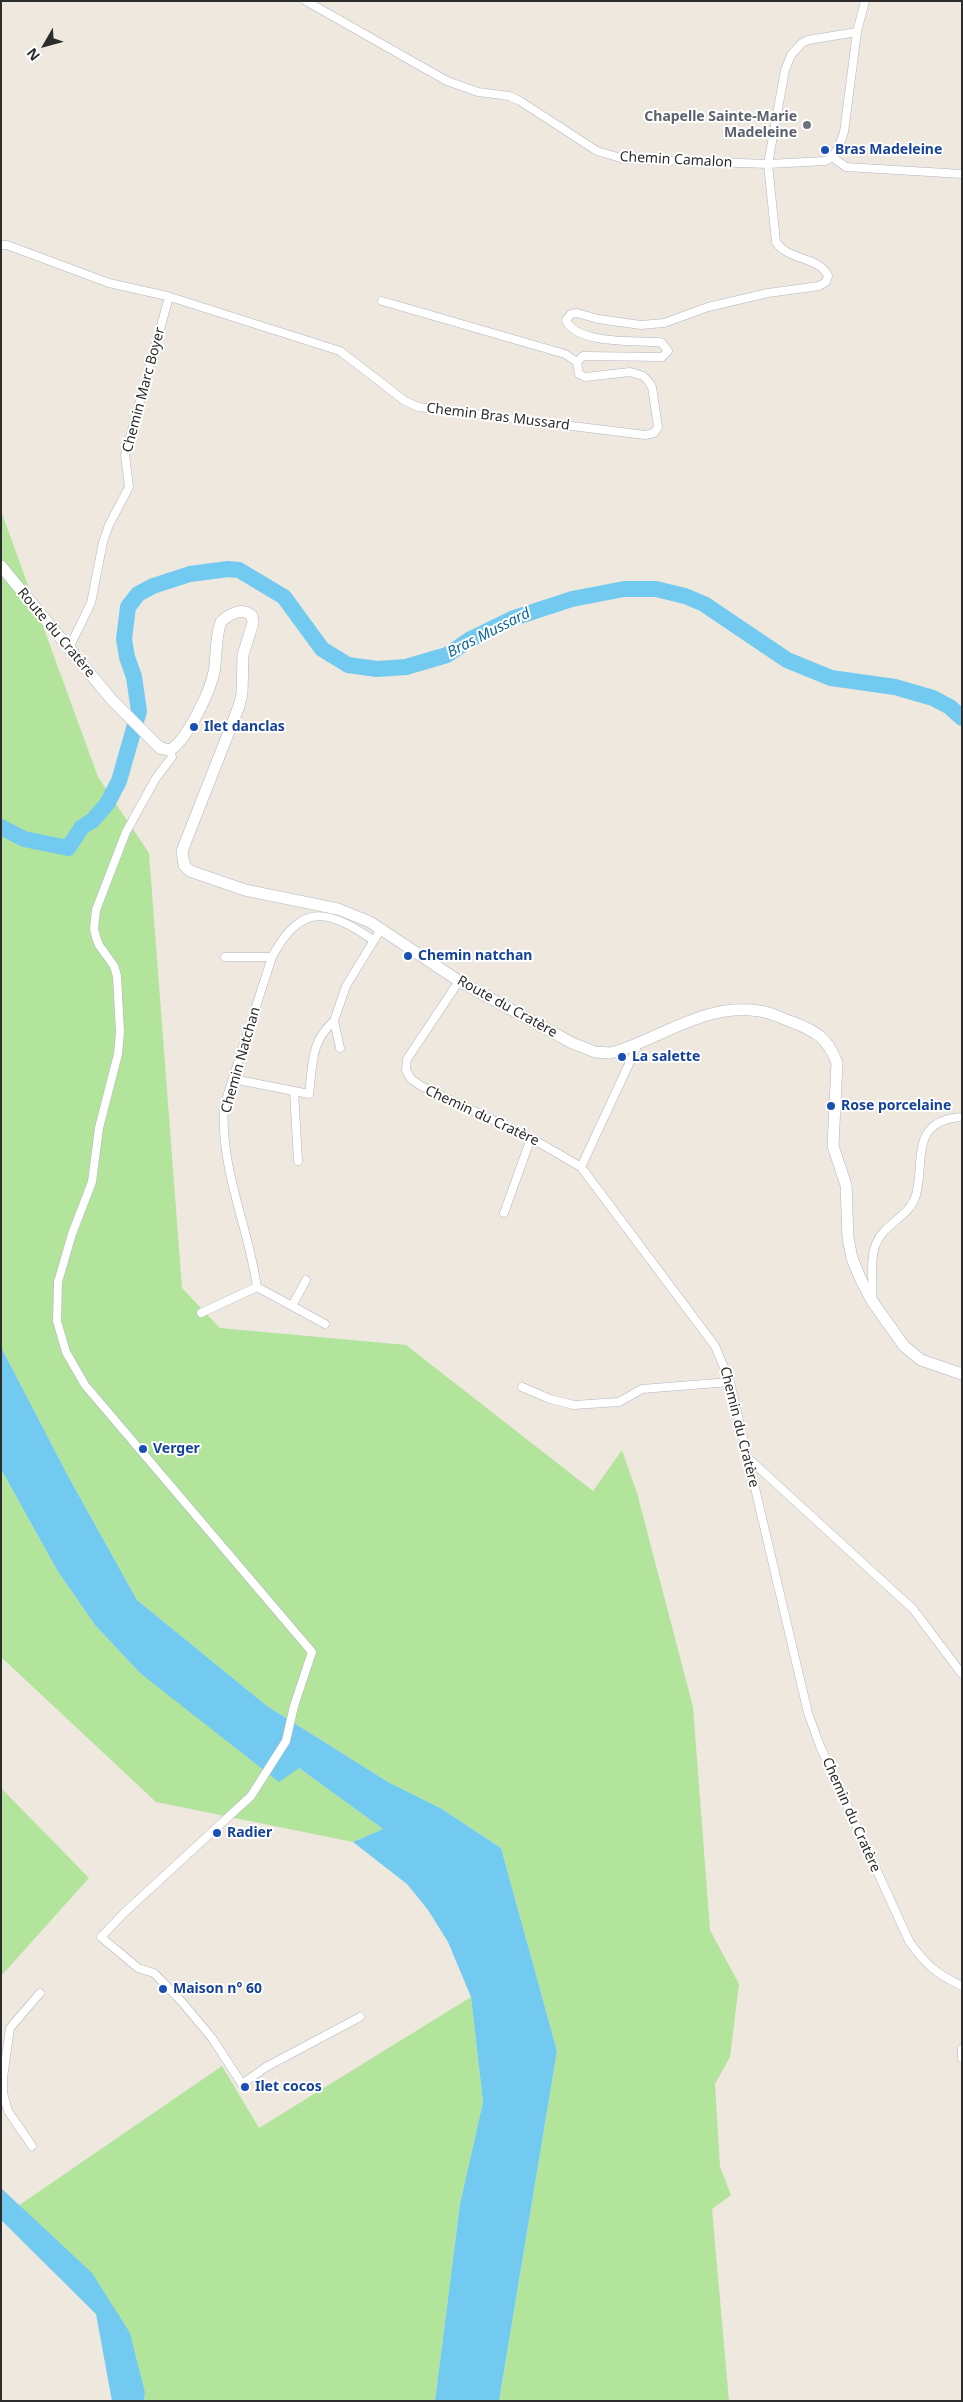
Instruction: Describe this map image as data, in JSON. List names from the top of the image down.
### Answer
{
  "streets": {
    "street": [
      "Chemin Camalon",
      "Chemin Marc Boyer",
      "Chemin Bras Mussard",
      "Route du Cratère",
      "Chemin Natchan",
      "Chemin du Cratère"
    ]
  },
  "crossings": [
    ["Chemin Marc Boyer", "Chemin Bras Mussard"],
    ["Chemin Marc Boyer", "Route du Cratère"],
    ["Route du Cratère", "Chemin du Cratère"]
  ],
  "water": ["Bras Mussard"],
  "places": [
    "Chapelle Sainte-Marie Madeleine",
    "Bras Madeleine",
    "Ilet danclas",
    "Chemin natchan",
    "La salette",
    "Rose porcelaine",
    "Verger",
    "Radier",
    "Maison n° 60",
    "Ilet cocos"
  ],
  "north": "bottom left"
}
